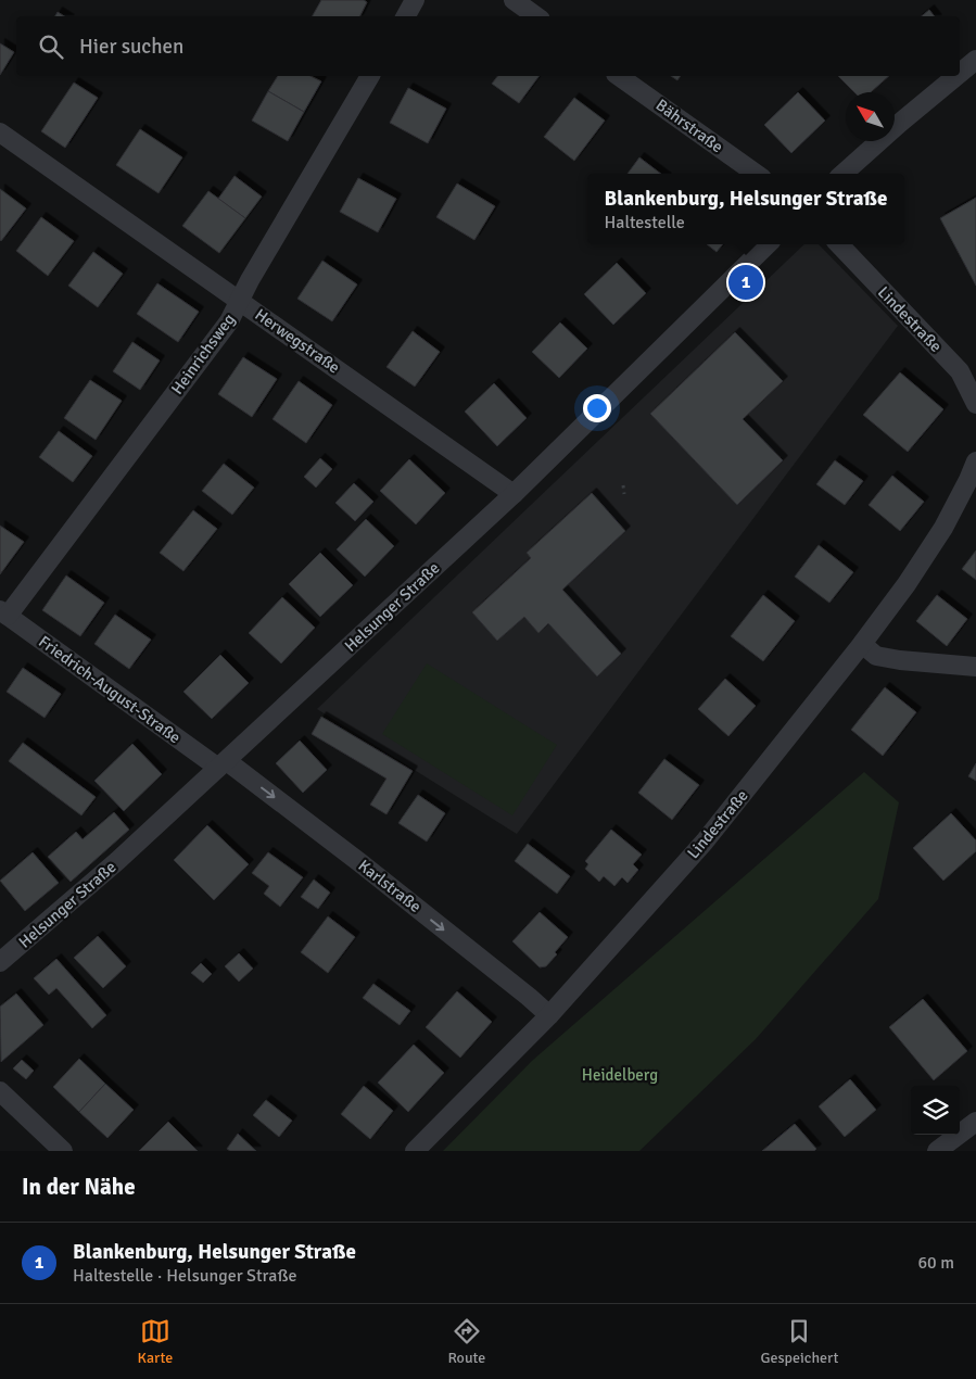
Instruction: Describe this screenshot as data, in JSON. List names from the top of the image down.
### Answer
{
  "streets": {
    "street": [
      "Bährstraße",
      "Lindestraße",
      "Herwegstraße",
      "Heinrichsweg",
      "Helsunger Straße",
      "Friedrich-August-Straße",
      "Karlstraße"
    ]
  },
  "crossings": [
    ["Lindestraße", "Karlstraße"],
    ["Herwegstraße", "Heinrichsweg"],
    ["Herwegstraße", "Helsunger Straße"],
    ["Heinrichsweg", "Friedrich-August-Straße"],
    ["Helsunger Straße", "Friedrich-August-Straße"],
    ["Helsunger Straße", "Karlstraße"],
    ["Friedrich-August-Straße", "Karlstraße"]
  ],
  "one_way": ["Karlstraße"],
  "parks": ["Heidelberg"],
  "north": "top left",
  "page": {
    "search": "Hier suchen",
    "popup": ["Blankenburg, Helsunger Straße", "Haltestelle"],
    "pins": "1",
    "heading": "In der Nähe",
    "list": [
      {
        "mark": "1",
        "name": "Blankenburg, Helsunger Straße",
        "note": "Haltestelle · Helsunger Straße",
        "value": "60 m"
      }
    ],
    "nav": ["Karte", "Route", "Gespeichert"]
  }
}
